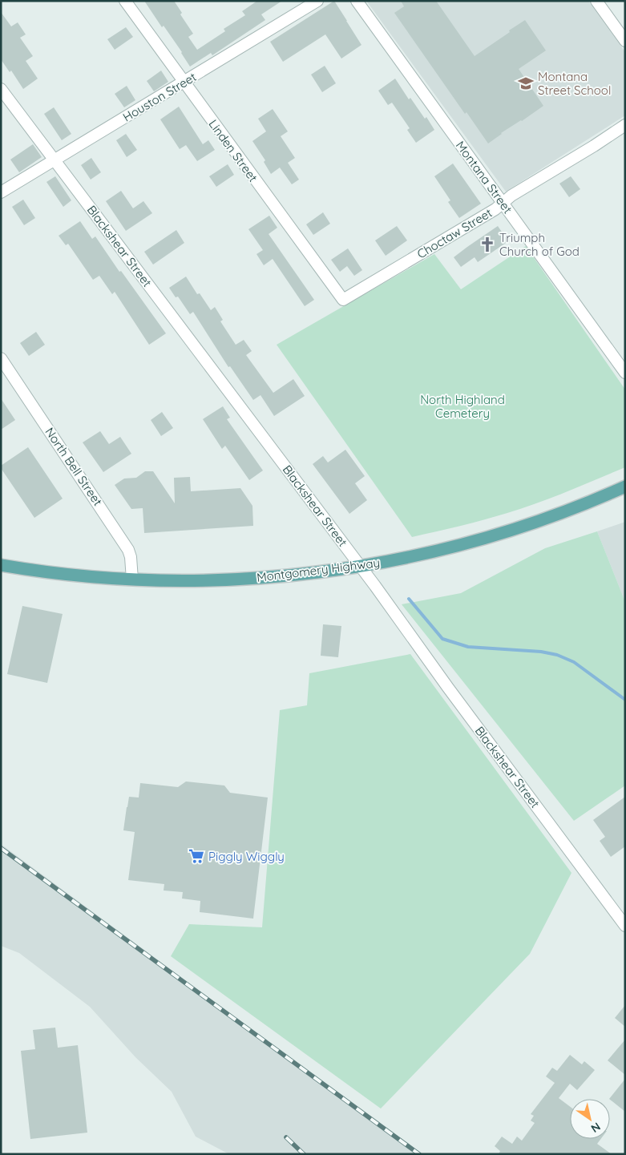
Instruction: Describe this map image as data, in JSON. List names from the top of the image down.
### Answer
{
  "streets": {
    "main road": ["Montgomery Highway"],
    "street": [
      "Houston Street",
      "Linden Street",
      "Montana Street",
      "Choctaw Street",
      "Blackshear Street",
      "North Bell Street"
    ]
  },
  "crossings": [
    ["Houston Street", "Linden Street"],
    ["Houston Street", "Blackshear Street"],
    ["Linden Street", "Choctaw Street"],
    ["Montana Street", "Choctaw Street"],
    ["Blackshear Street", "Montgomery Highway"],
    ["North Bell Street", "Montgomery Highway"]
  ],
  "parks": ["North Highland Cemetery"],
  "places": {
    "school or university": ["Montana Street School"],
    "church": ["Triumph Church of God"],
    "supermarket": ["Piggly Wiggly"]
  },
  "north": "bottom right"
}
